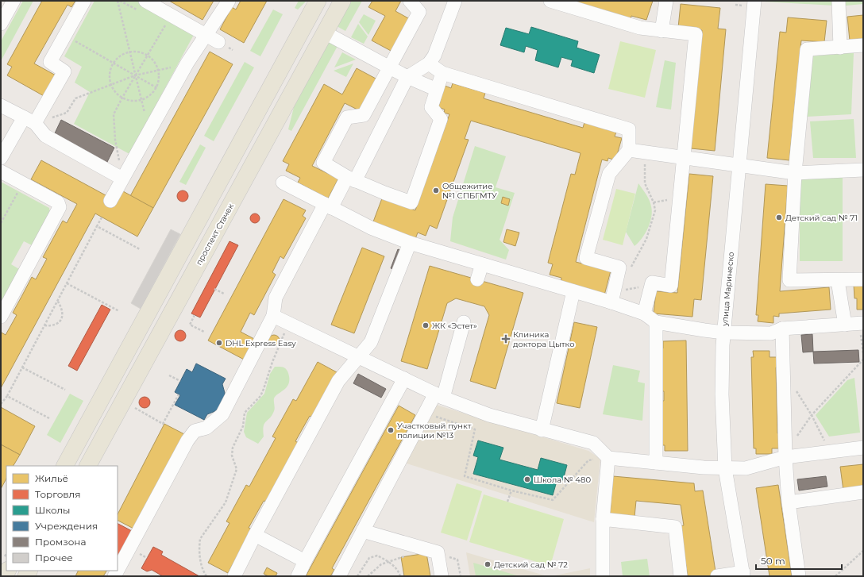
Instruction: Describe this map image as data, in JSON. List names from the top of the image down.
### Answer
{
  "streets": {
    "main road": ["проспект Стачек"],
    "street": ["улица Маринеско"]
  },
  "places": {
    "other": [
      "Общежитие №1 СПБГМТУ",
      "Детский сад № 71",
      "ЖК «Эстет»",
      "DHL Express Easy",
      "Участковый пункт полиции №13",
      "Школа № 480",
      "Детский сад № 72"
    ],
    "health": ["Клиника доктора Цытко"]
  },
  "legend": [
    "Жильё",
    "Торговля",
    "Школы",
    "Учреждения",
    "Промзона",
    "Прочее"
  ],
  "scale_bar": "50 m"
}
